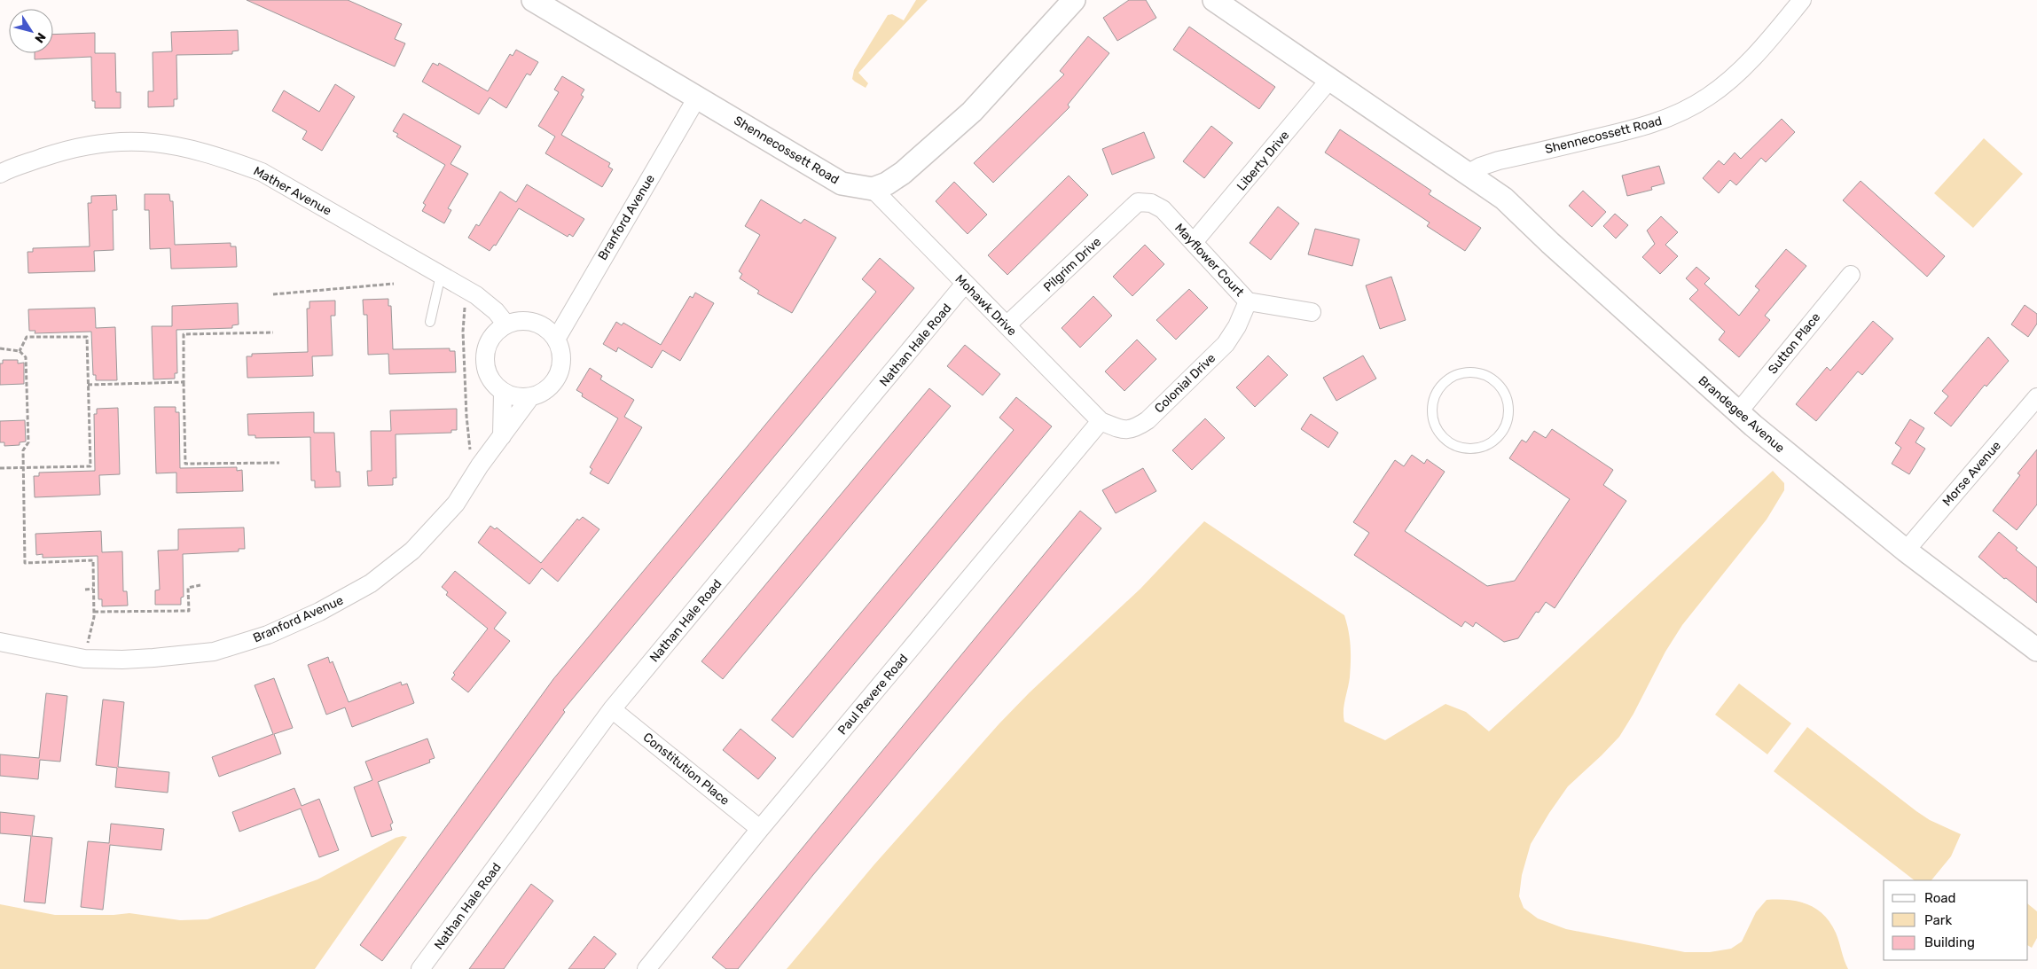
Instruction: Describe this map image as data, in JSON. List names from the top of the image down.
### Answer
{
  "streets": {
    "street": [
      "Shennecossett Road",
      "Liberty Drive",
      "Mather Avenue",
      "Branford Avenue",
      "Mayflower Court",
      "Pilgrim Drive",
      "Mohawk Drive",
      "Sutton Place",
      "Nathan Hale Road",
      "Colonial Drive",
      "Brandegee Avenue",
      "Morse Avenue",
      "Paul Revere Road",
      "Constitution Place"
    ]
  },
  "crossings": [
    ["Shennecossett Road", "Branford Avenue"],
    ["Shennecossett Road", "Mohawk Drive"],
    ["Shennecossett Road", "Brandegee Avenue"],
    ["Liberty Drive", "Mayflower Court"],
    ["Mather Avenue", "Branford Avenue"],
    ["Mayflower Court", "Pilgrim Drive"],
    ["Mayflower Court", "Colonial Drive"],
    ["Pilgrim Drive", "Mohawk Drive"],
    ["Mohawk Drive", "Nathan Hale Road"],
    ["Mohawk Drive", "Colonial Drive"],
    ["Mohawk Drive", "Paul Revere Road"],
    ["Sutton Place", "Brandegee Avenue"],
    ["Nathan Hale Road", "Constitution Place"],
    ["Colonial Drive", "Paul Revere Road"],
    ["Brandegee Avenue", "Morse Avenue"],
    ["Paul Revere Road", "Constitution Place"]
  ],
  "legend": ["Road", "Park", "Building"],
  "north": "bottom right"
}
